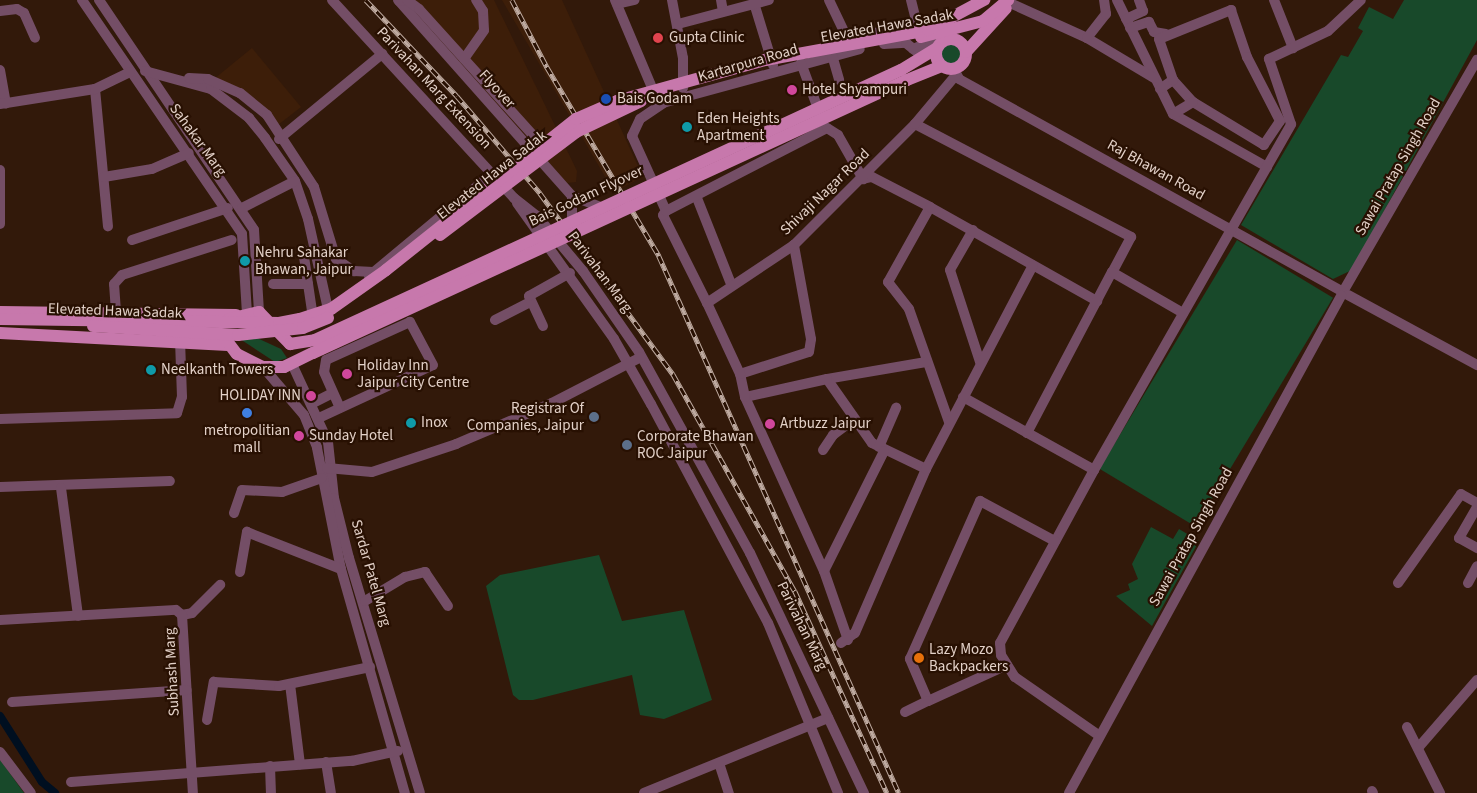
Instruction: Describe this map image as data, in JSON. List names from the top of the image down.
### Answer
{
  "streets": {
    "main road": ["Elevated Hawa Sadak", "Bais Godam Flyover"],
    "street": [
      "Kartarpura Road",
      "Parivahan Marg Extension",
      "Flyover",
      "Sahakar Marg",
      "Sawai Pratap Singh Road",
      "Raj Bhawan Road",
      "Shivaji Nagar Road",
      "Parivahan Marg",
      "Sardar Patel Marg",
      "Subhash Marg"
    ]
  },
  "crossings": [
    ["Kartarpura Road", "Bais Godam Flyover"],
    ["Parivahan Marg Extension", "Parivahan Marg"],
    ["Flyover", "Bais Godam Flyover"],
    ["Sawai Pratap Singh Road", "Raj Bhawan Road"],
    ["Raj Bhawan Road", "Shivaji Nagar Road"],
    ["Raj Bhawan Road", "Bais Godam Flyover"],
    ["Shivaji Nagar Road", "Bais Godam Flyover"],
    ["Bais Godam Flyover", "Sardar Patel Marg"]
  ],
  "places": [
    "Gupta Clinic",
    "Hotel Shyampuri",
    "Bais Godam",
    "Eden Heights Apartment",
    "Nehru Sahakar Bhawan, Jaipur",
    "Neelkanth Towers",
    "Holiday Inn Jaipur City Centre",
    "HOLIDAY INN",
    "metropolitian mall",
    "Registrar Of Companies, Jaipur",
    "Inox",
    "Artbuzz Jaipur",
    "Sunday Hotel",
    "Corporate Bhawan ROC Jaipur",
    "Lazy Mozo Backpackers"
  ]
}
